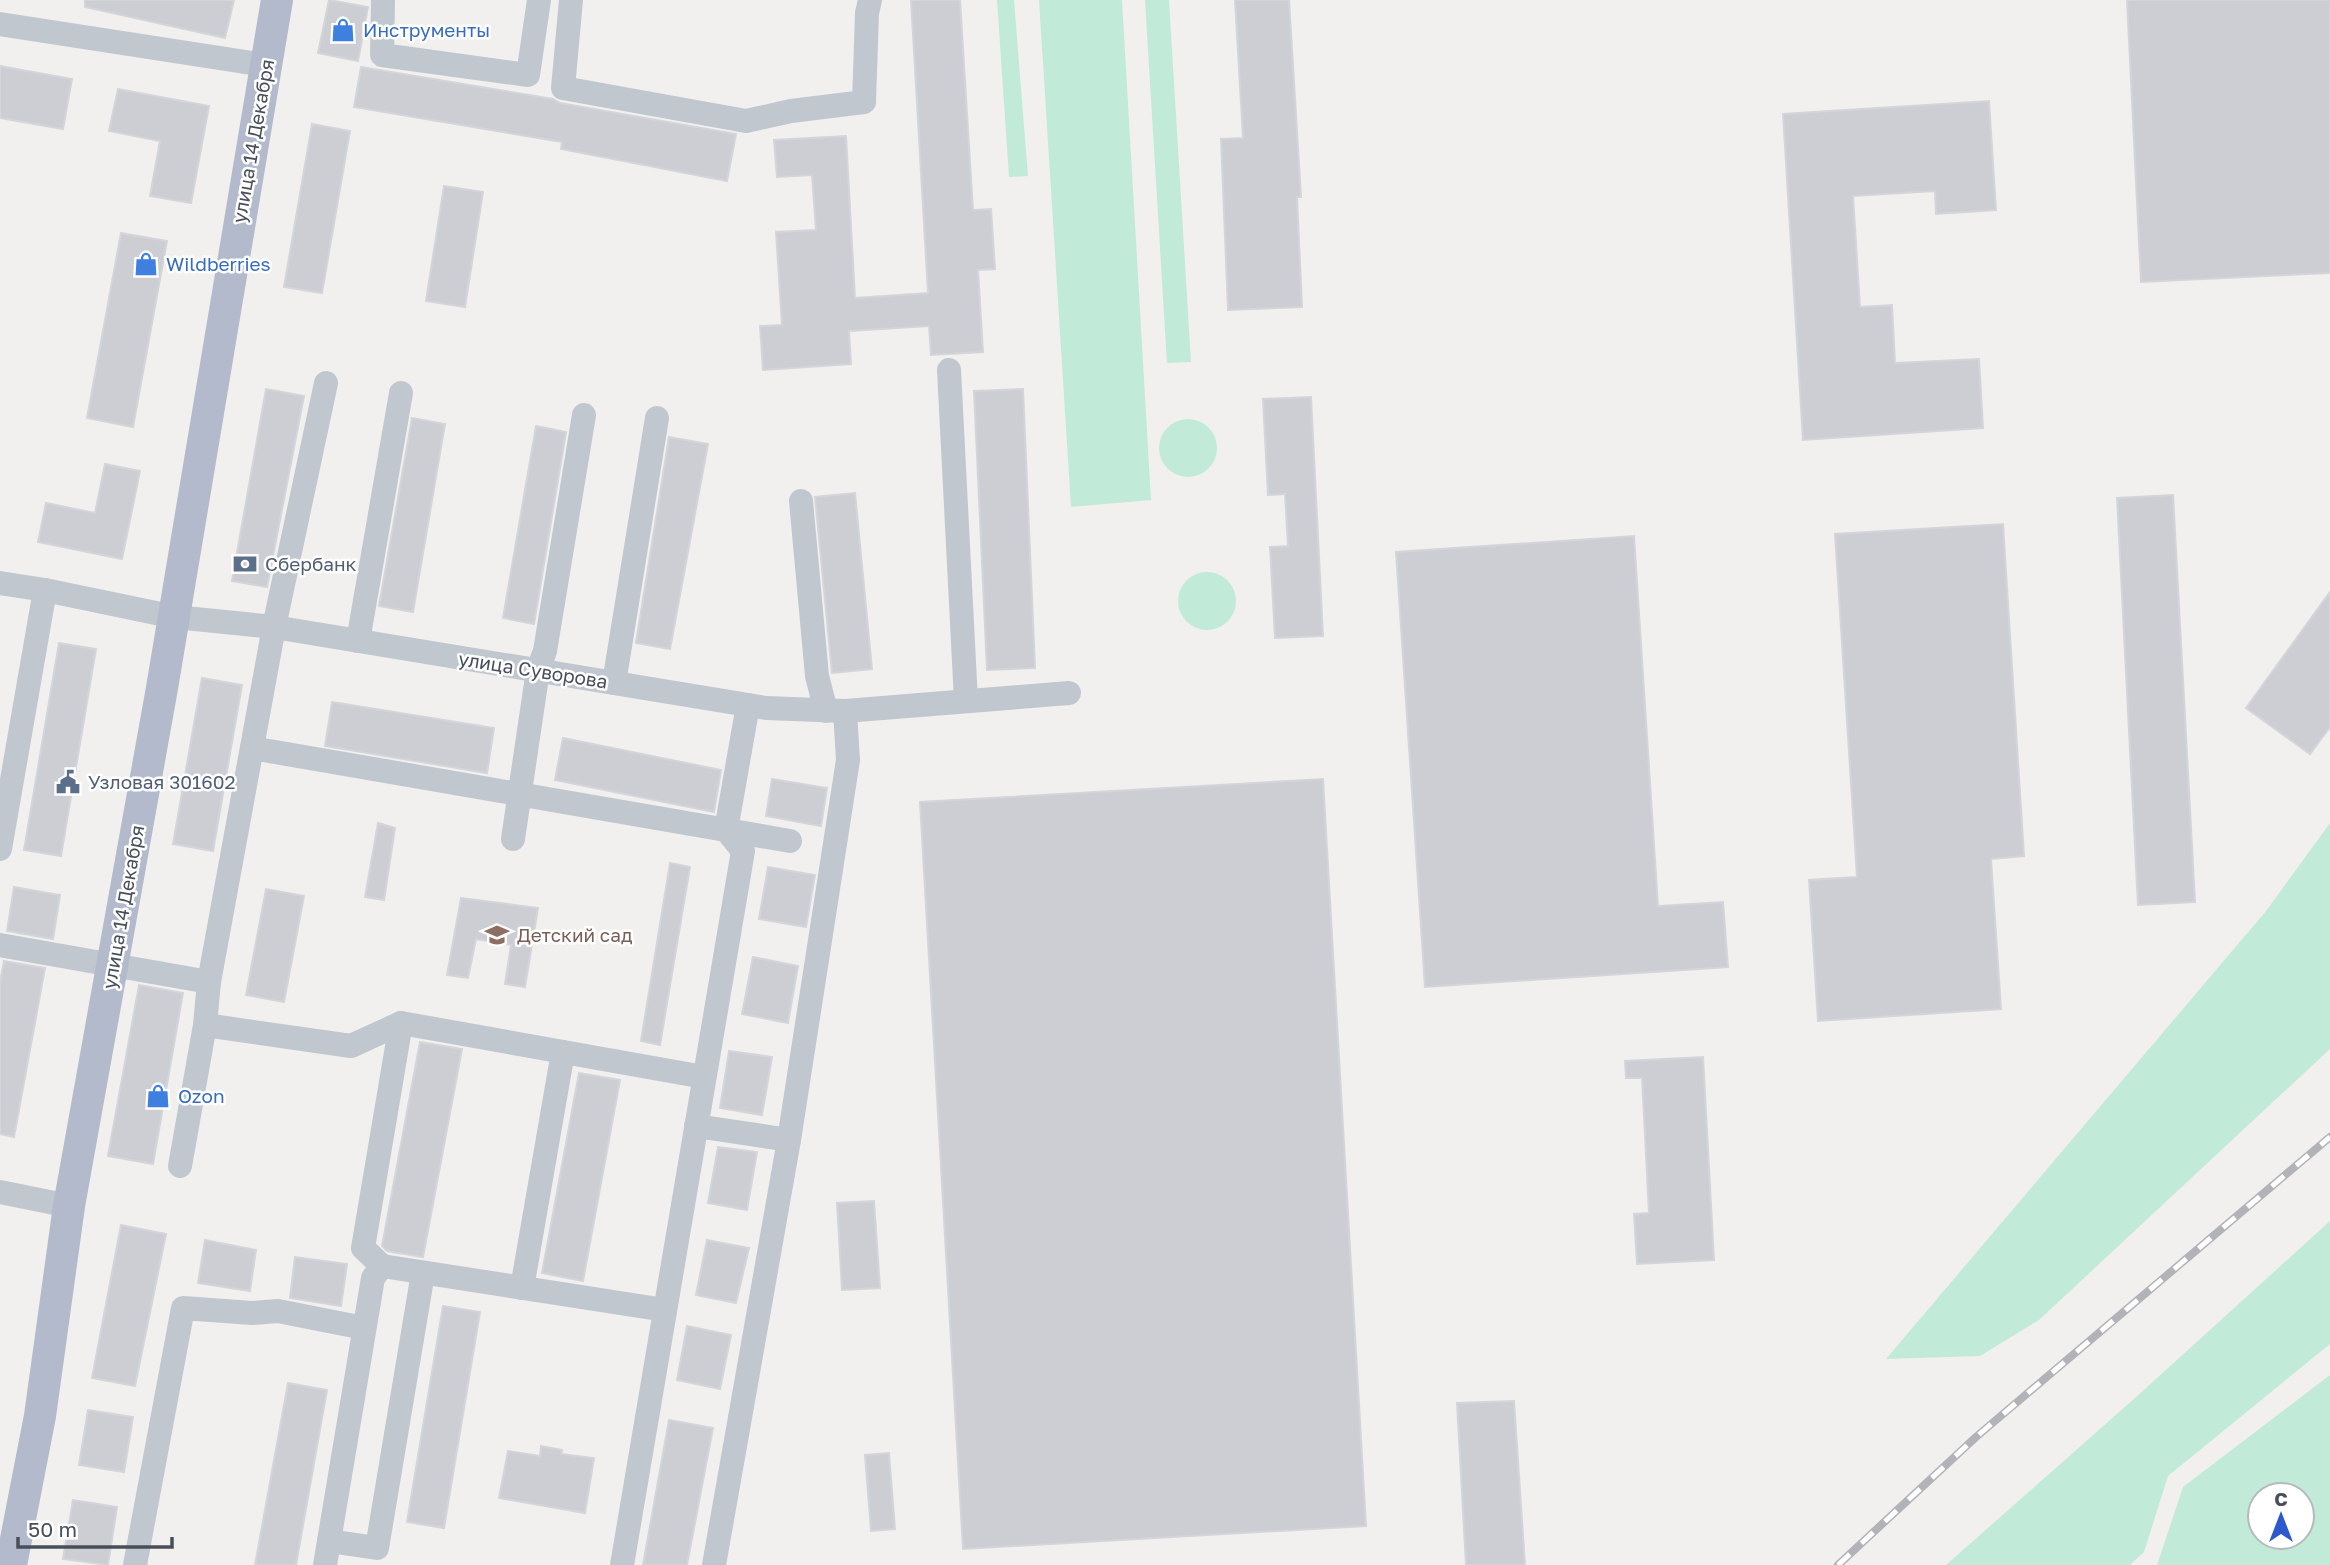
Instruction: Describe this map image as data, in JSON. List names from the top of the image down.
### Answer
{
  "streets": {
    "main road": ["улица 14 Декабря"],
    "street": ["улица Суворова"]
  },
  "crossings": [
    ["улица 14 Декабря", "улица Суворова"]
  ],
  "places": {
    "shop": ["Инструменты", "Wildberries", "Ozon"],
    "bank": ["Сбербанк"],
    "public building": ["Узловая 301602"],
    "school or university": ["Детский сад"]
  },
  "scale_bar": "50 m",
  "north": "top"
}
